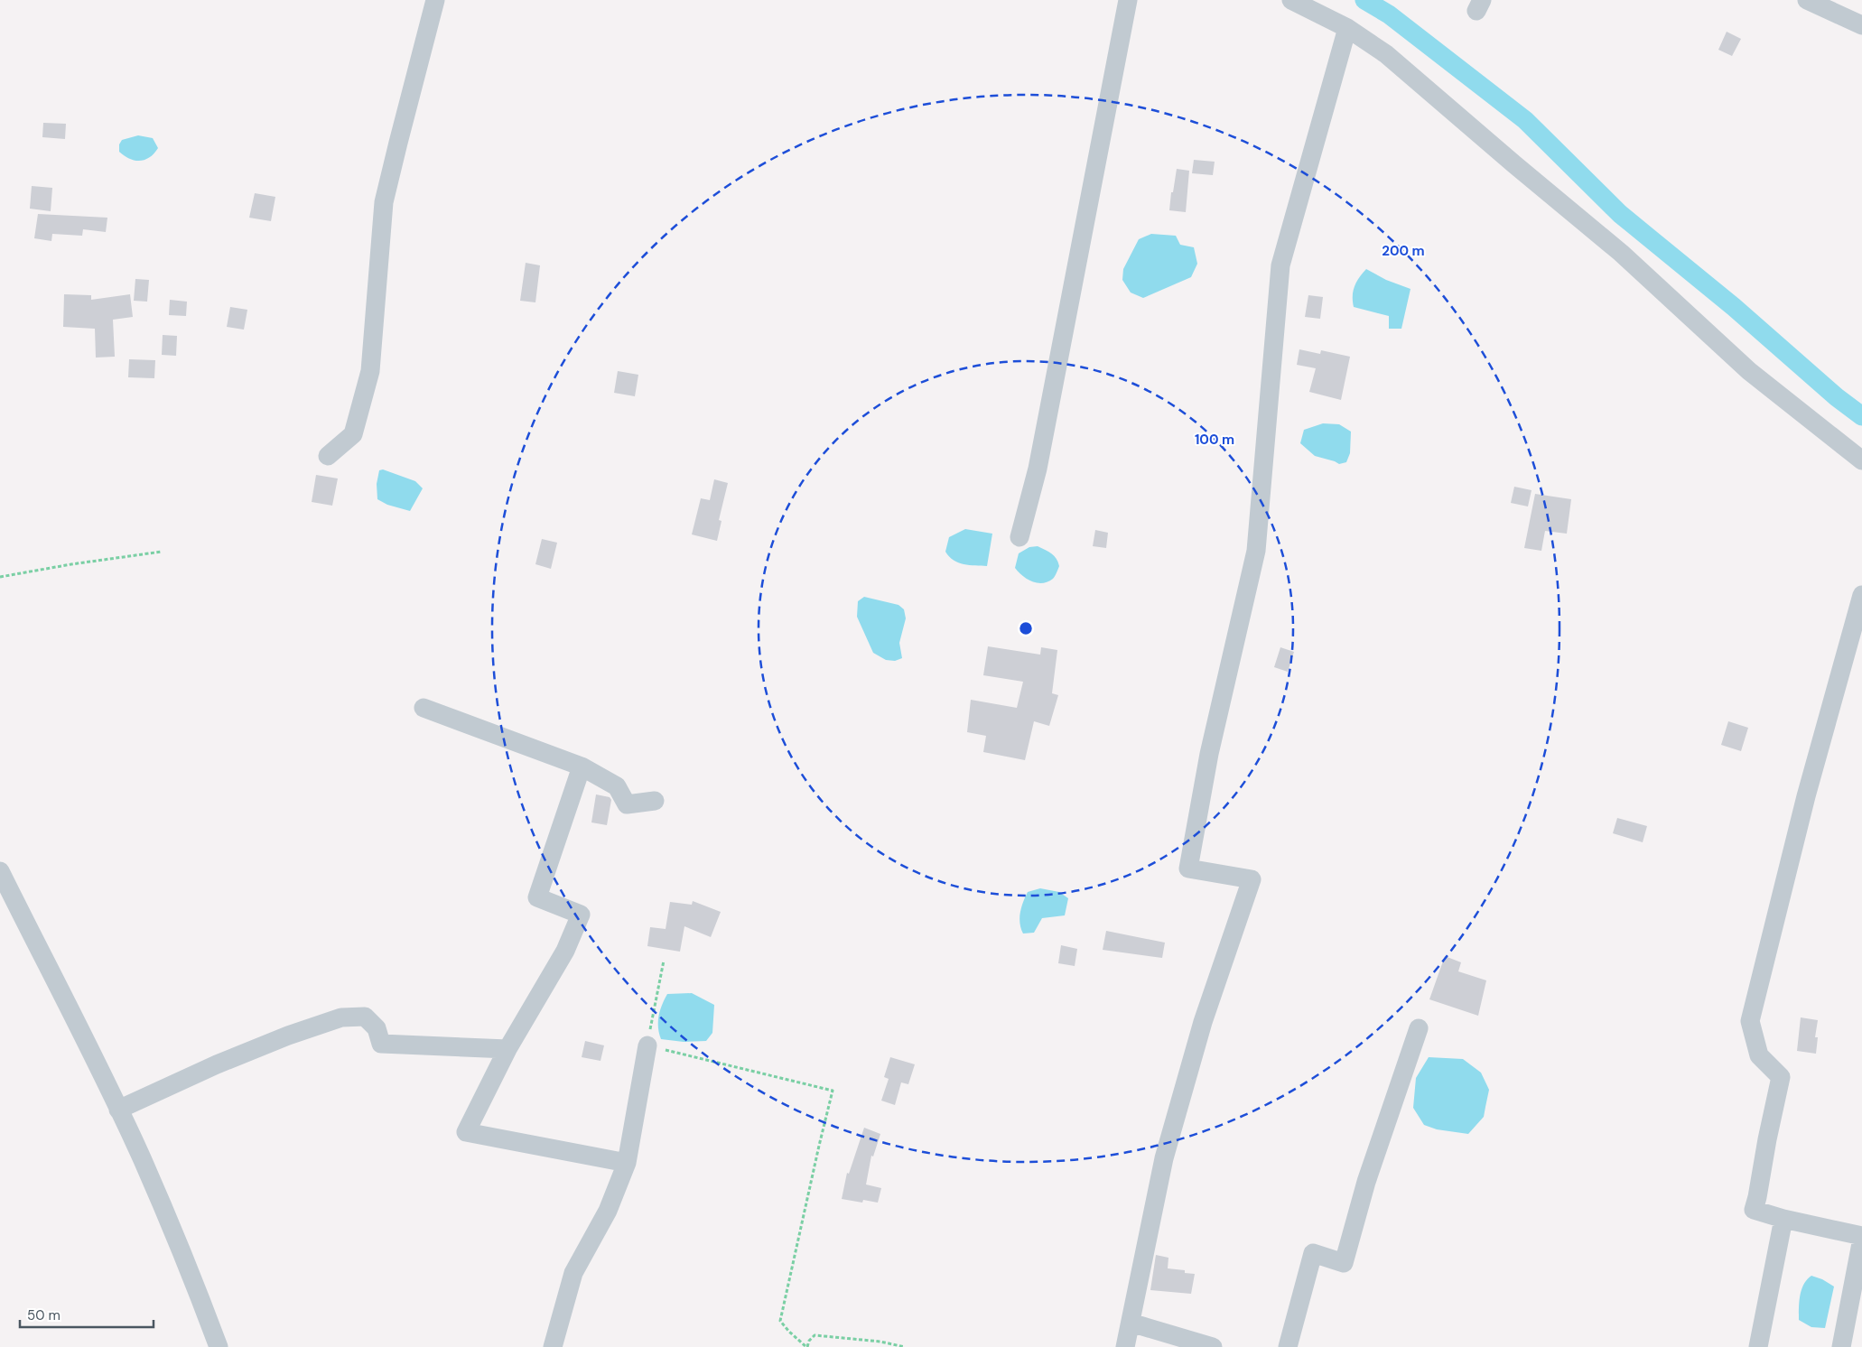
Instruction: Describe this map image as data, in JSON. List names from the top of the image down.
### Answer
{
  "scale_bar": "50 m",
  "rings": ["200 m", "100 m"]
}
